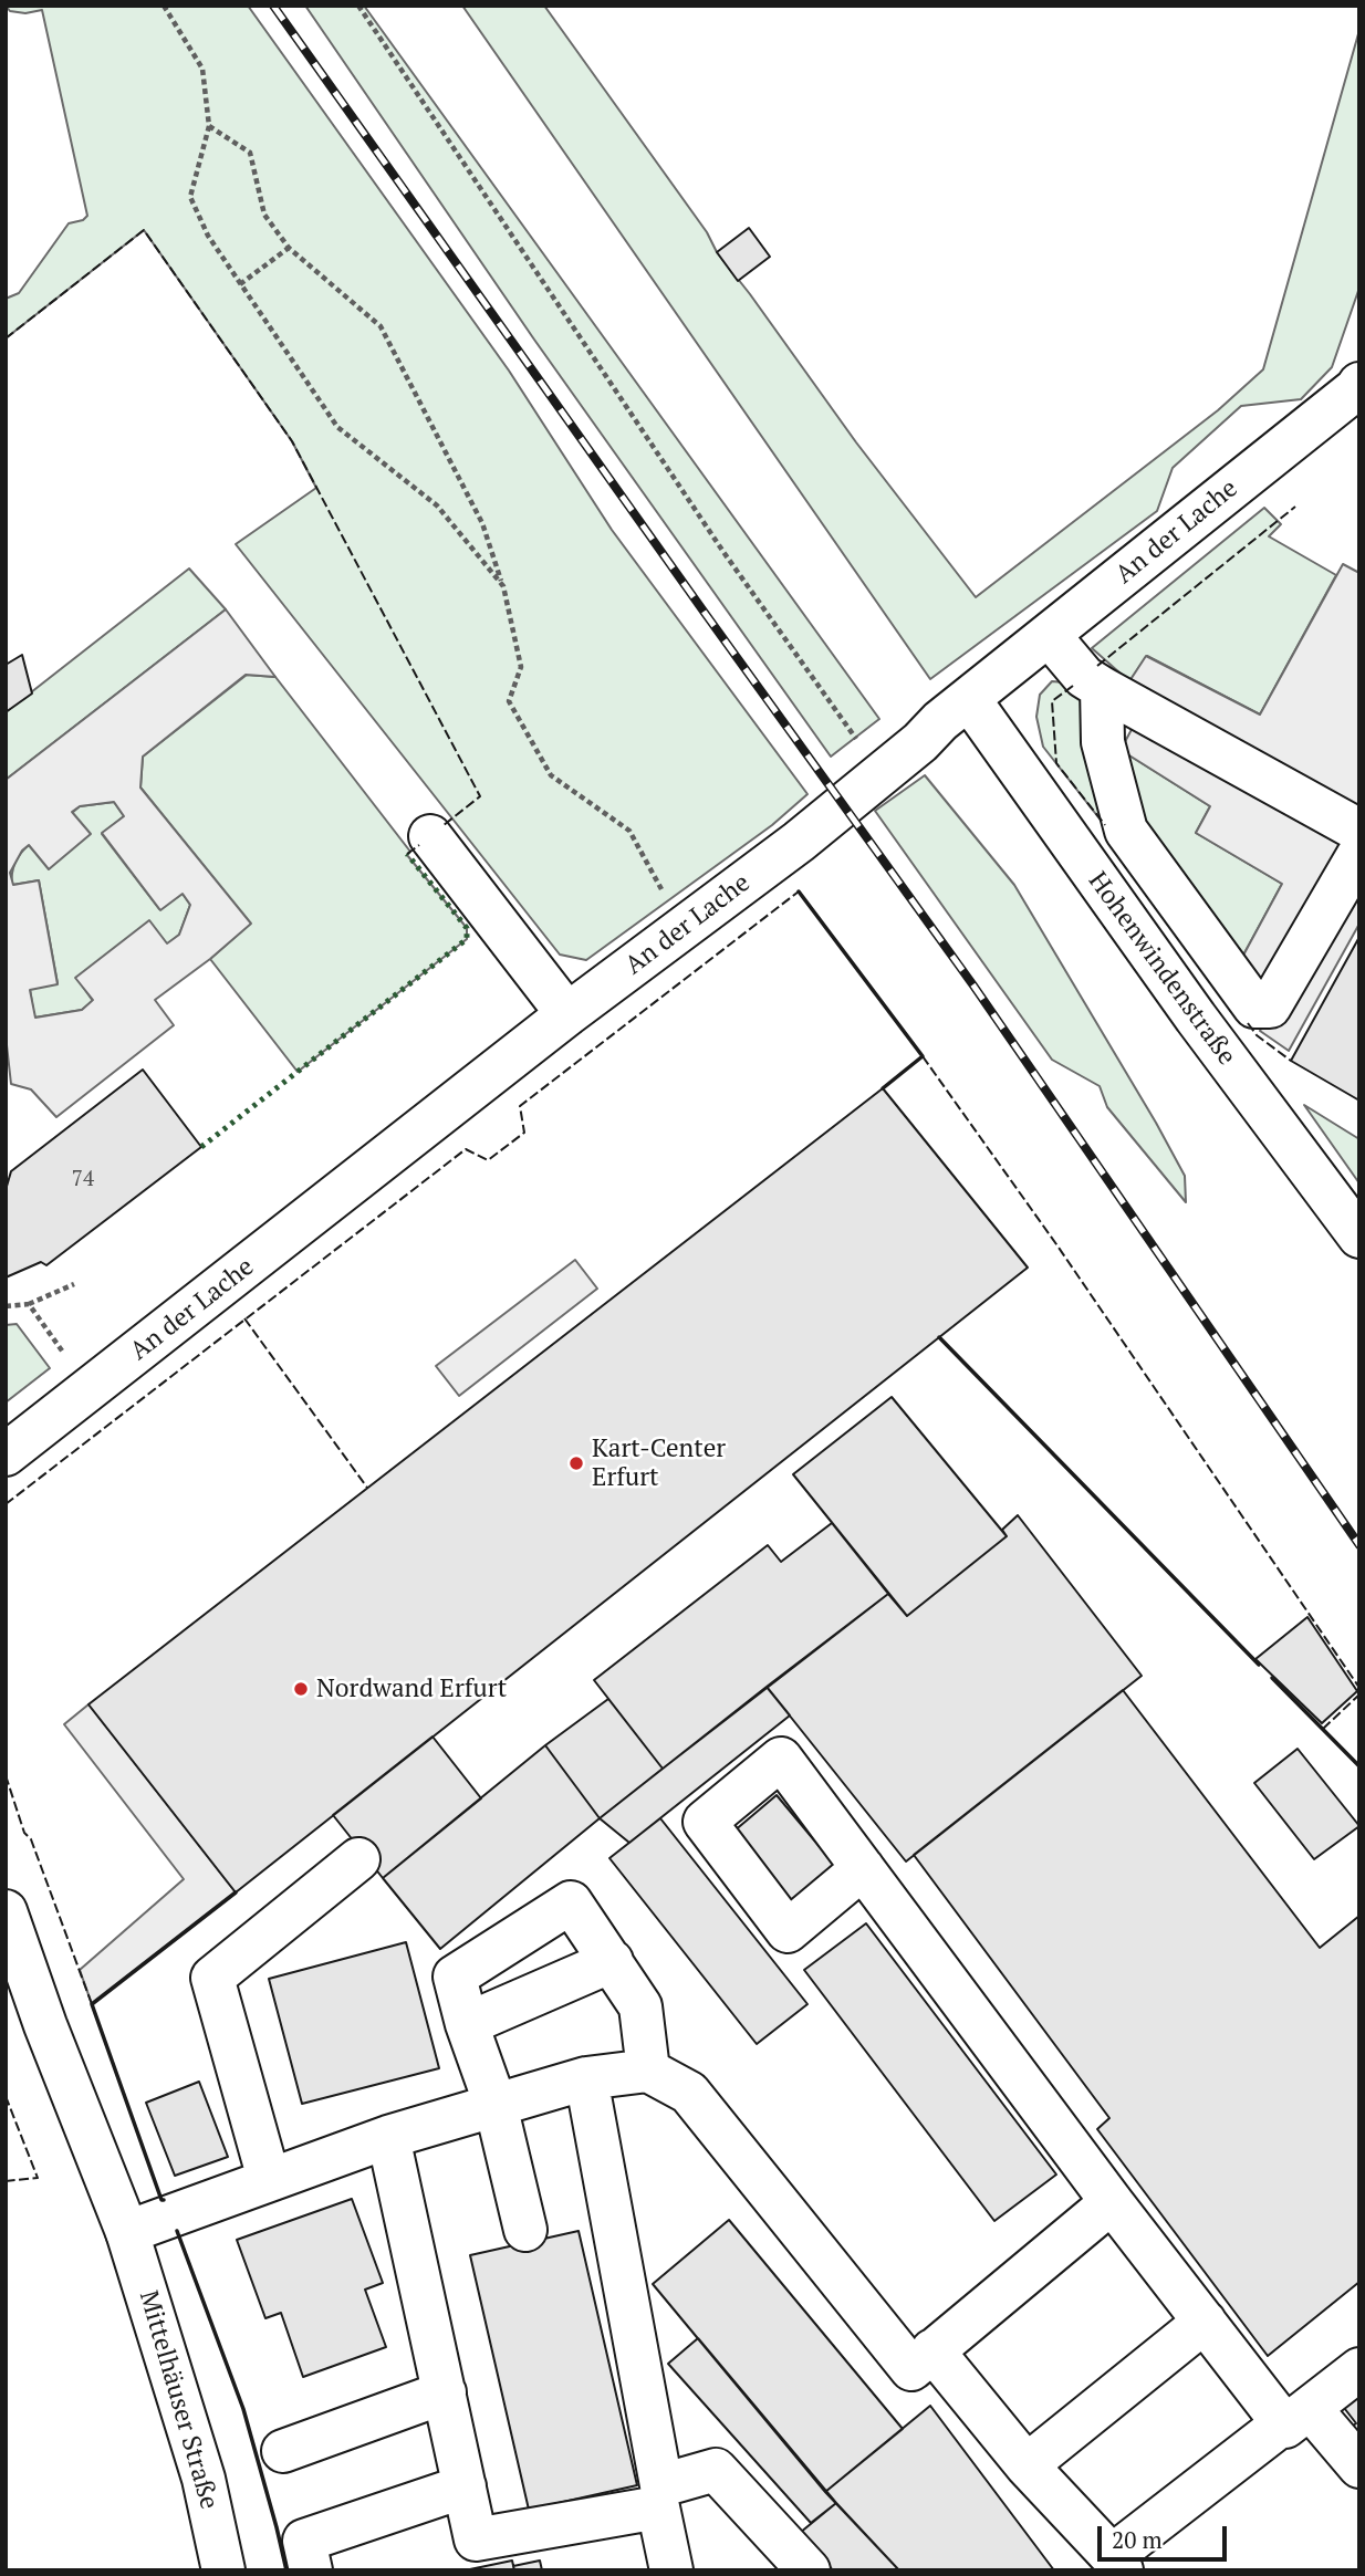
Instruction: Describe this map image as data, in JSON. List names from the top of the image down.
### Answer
{
  "streets": {
    "street": ["An der Lache", "Hohenwindenstraße", "Mittelhäuser Straße"]
  },
  "crossings": [
    ["An der Lache", "Hohenwindenstraße"]
  ],
  "places": ["Kart-Center Erfurt", "Nordwand Erfurt"],
  "house_numbers": ["74"],
  "scale_bar": "20 m"
}
